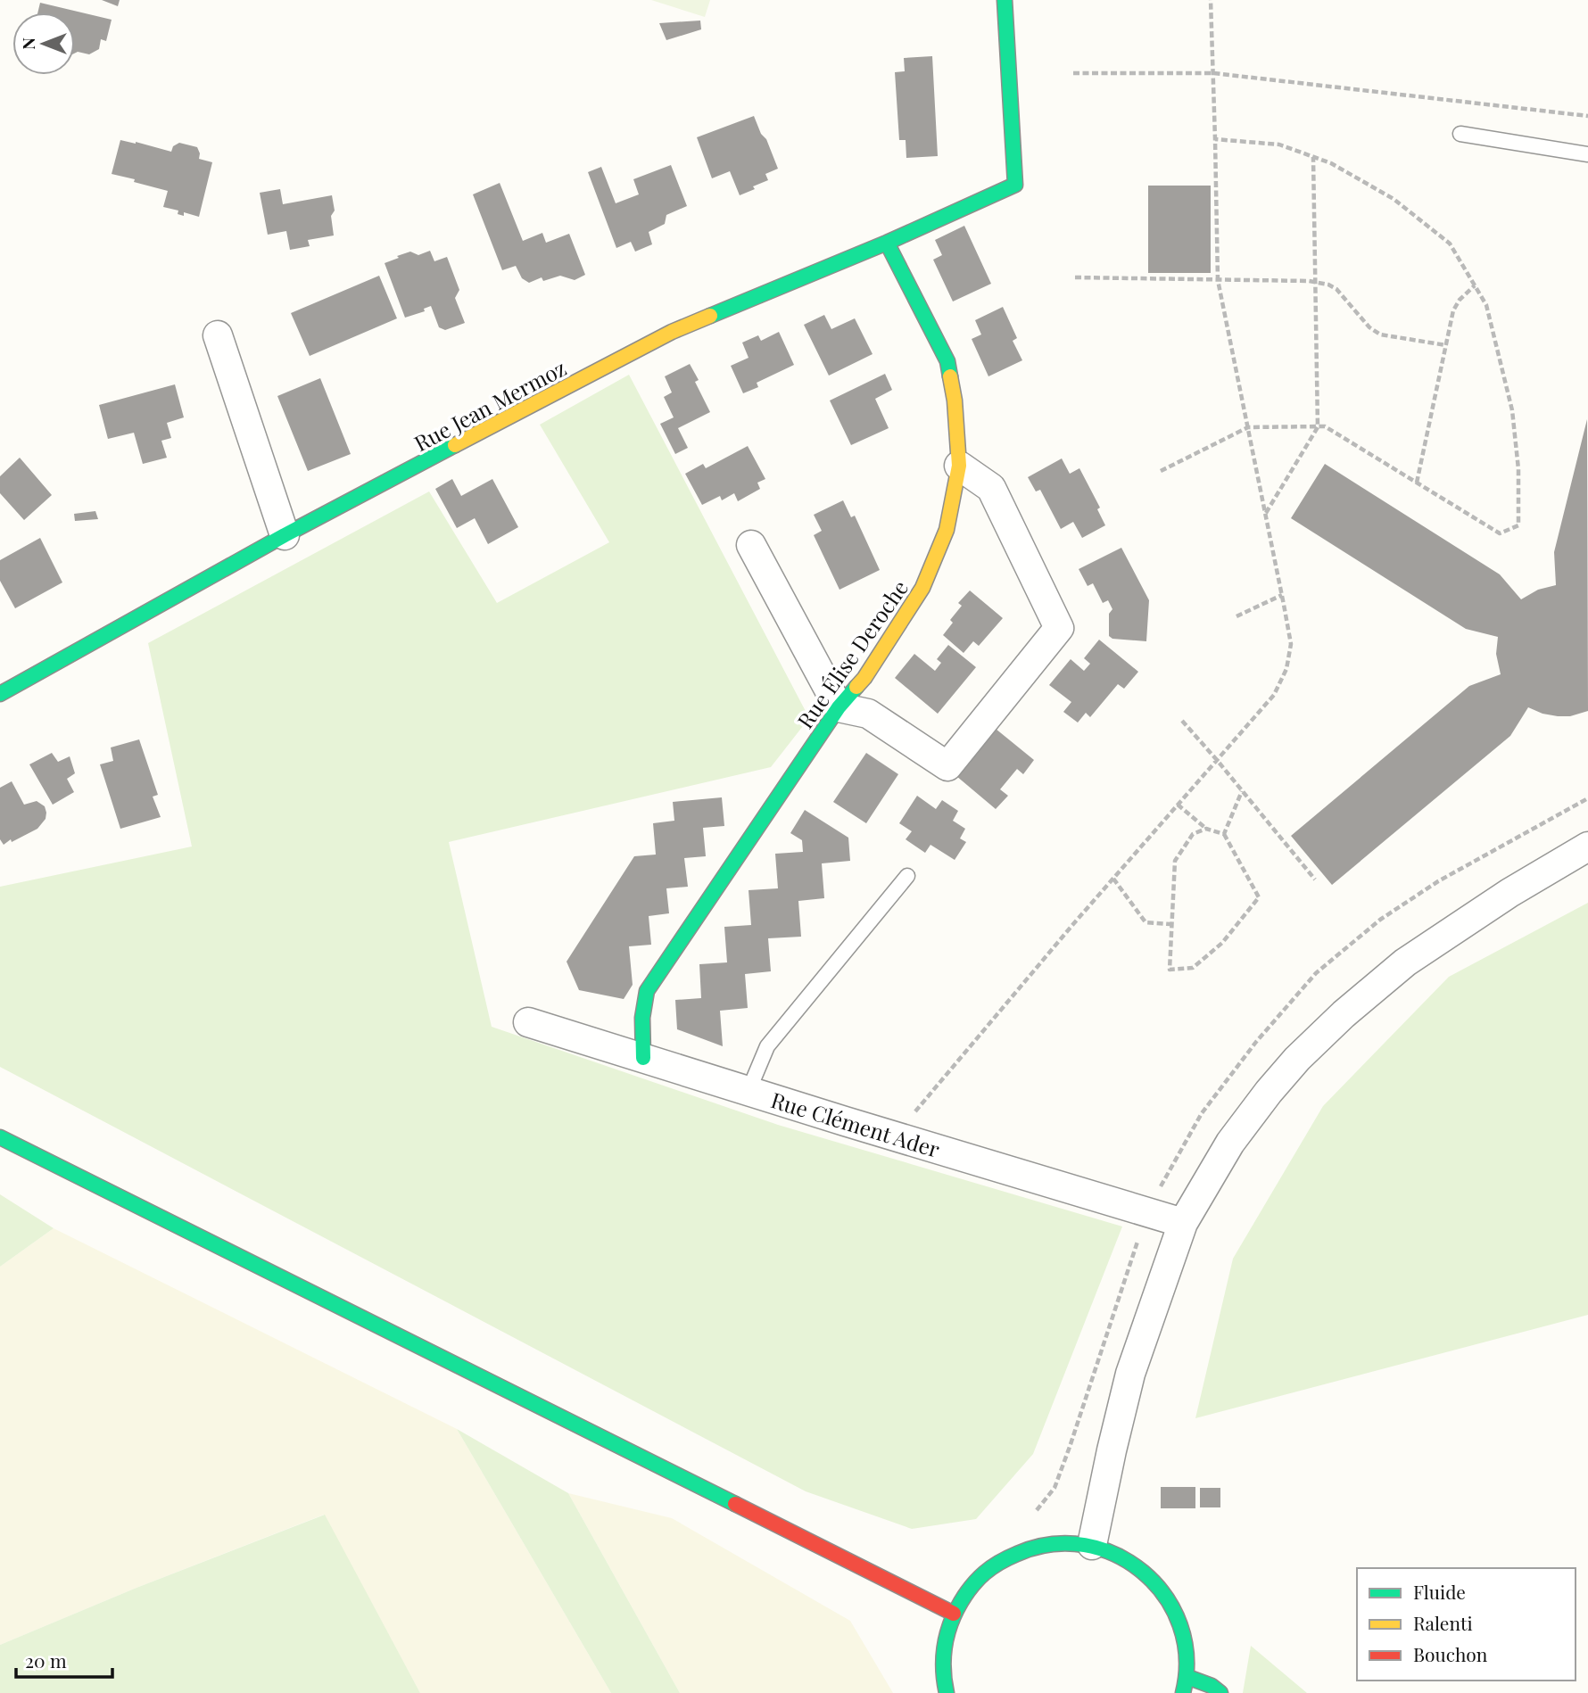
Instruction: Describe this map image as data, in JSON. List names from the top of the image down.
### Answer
{
  "streets": {
    "main road": ["Rue Jean Mermoz", "Rue Élise Deroche"],
    "street": ["Rue Clément Ader"]
  },
  "crossings": [
    ["Rue Jean Mermoz", "Rue Élise Deroche"],
    ["Rue Élise Deroche", "Rue Clément Ader"]
  ],
  "legend": ["Fluide", "Ralenti", "Bouchon"],
  "scale_bar": "20 m",
  "north": "left"
}
